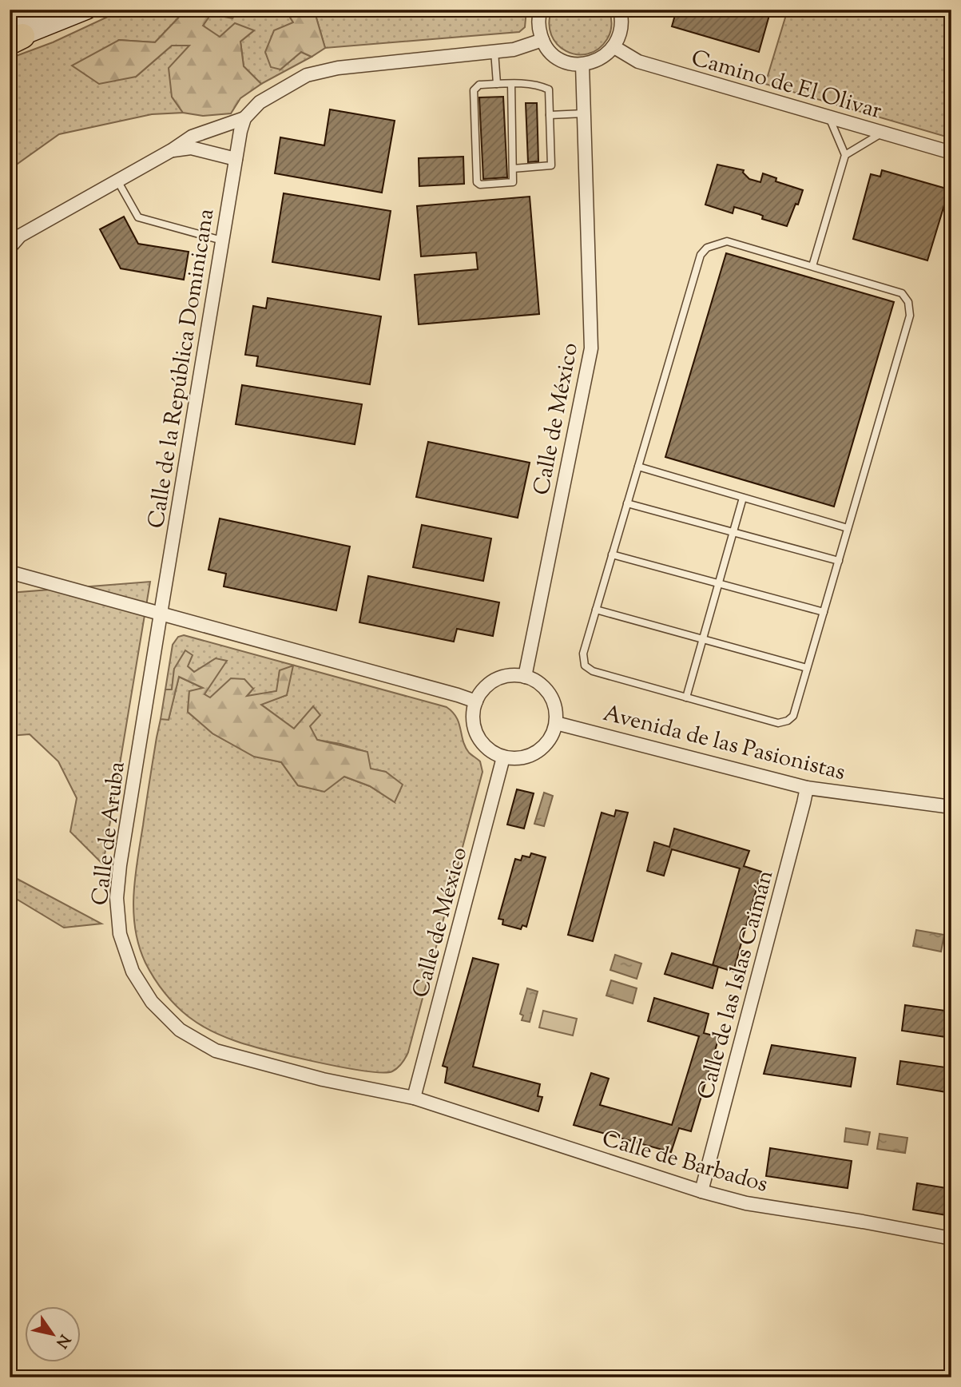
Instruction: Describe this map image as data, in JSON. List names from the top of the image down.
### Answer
{
  "streets": {
    "street": [
      "Camino de El Olivar",
      "Calle de la República Dominicana",
      "Calle de México",
      "Avenida de las Pasionistas",
      "Calle de Aruba",
      "Calle de las Islas Caimán",
      "Calle de Barbados"
    ]
  },
  "crossings": [
    ["Calle de la República Dominicana", "Calle de Aruba"],
    ["Calle de México", "Avenida de las Pasionistas"],
    ["Calle de México", "Calle de Aruba"],
    ["Calle de México", "Calle de Barbados"],
    ["Avenida de las Pasionistas", "Calle de las Islas Caimán"],
    ["Calle de Aruba", "Calle de Barbados"],
    ["Calle de las Islas Caimán", "Calle de Barbados"]
  ],
  "north": "bottom right"
}
